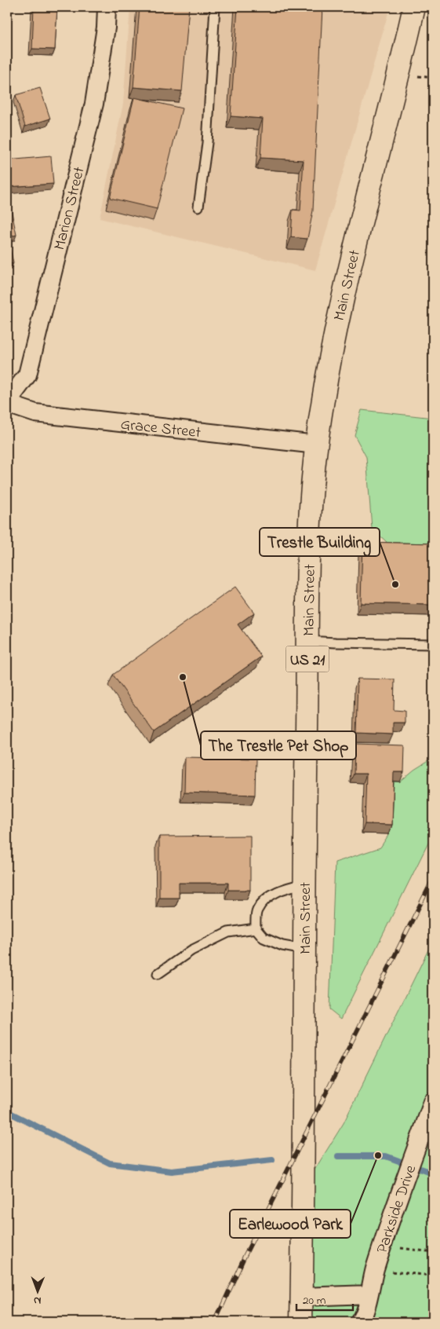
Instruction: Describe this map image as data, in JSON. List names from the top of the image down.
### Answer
{
  "streets": {
    "main road": ["Main Street", "US 21"],
    "street": ["Marion Street", "Grace Street", "Parkside Drive"]
  },
  "crossings": [
    ["Marion Street", "Grace Street"],
    ["Main Street", "Grace Street"]
  ],
  "places": ["Trestle Building", "The Trestle Pet Shop", "Earlewood Park"],
  "scale_bar": "20 m",
  "north": "bottom"
}
